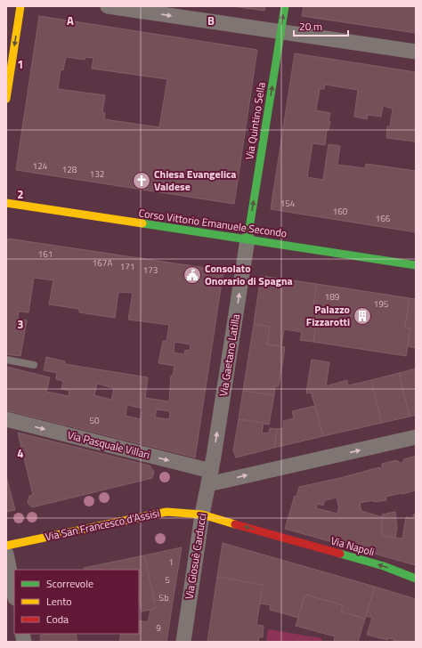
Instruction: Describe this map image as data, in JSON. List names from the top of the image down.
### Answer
{
  "streets": {
    "street": [
      "Via Quintino Sella",
      "Corso Vittorio Emanuele Secondo",
      "Via Gaetano Latilla",
      "Via Pasquale Villari",
      "Via San Francesco d'Assisi",
      "Via Napoli",
      "Via Giosuè Carducci"
    ]
  },
  "crossings": [
    ["Via Quintino Sella", "Corso Vittorio Emanuele Secondo"],
    ["Via Quintino Sella", "Via Gaetano Latilla"],
    ["Corso Vittorio Emanuele Secondo", "Via Gaetano Latilla"],
    ["Via Gaetano Latilla", "Via Pasquale Villari"],
    ["Via Gaetano Latilla", "Via Giosuè Carducci"],
    ["Via Pasquale Villari", "Via Giosuè Carducci"],
    ["Via San Francesco d'Assisi", "Via Napoli"],
    ["Via San Francesco d'Assisi", "Via Giosuè Carducci"]
  ],
  "one_way": [
    "Via Quintino Sella",
    "Via Gaetano Latilla",
    "Via Pasquale Villari",
    "Via Napoli"
  ],
  "places": {
    "church": ["Chiesa Evangelica Valdese"],
    "public building": ["Consolato Onorario di Spagna"],
    "building": ["Palazzo Fizzarotti"]
  },
  "house_numbers": [
    "124",
    "128",
    "132",
    "154",
    "160",
    "166",
    "161",
    "167A",
    "171",
    "173",
    "189",
    "195",
    "50",
    "1",
    "5",
    "5b",
    "9"
  ],
  "legend": ["Scorrevole", "Lento", "Coda"],
  "scale_bar": "20 m",
  "grid": {
    "columns": ["A", "B"],
    "rows": [
      "1",
      "2",
      "3",
      "4"
    ]
  }
}
